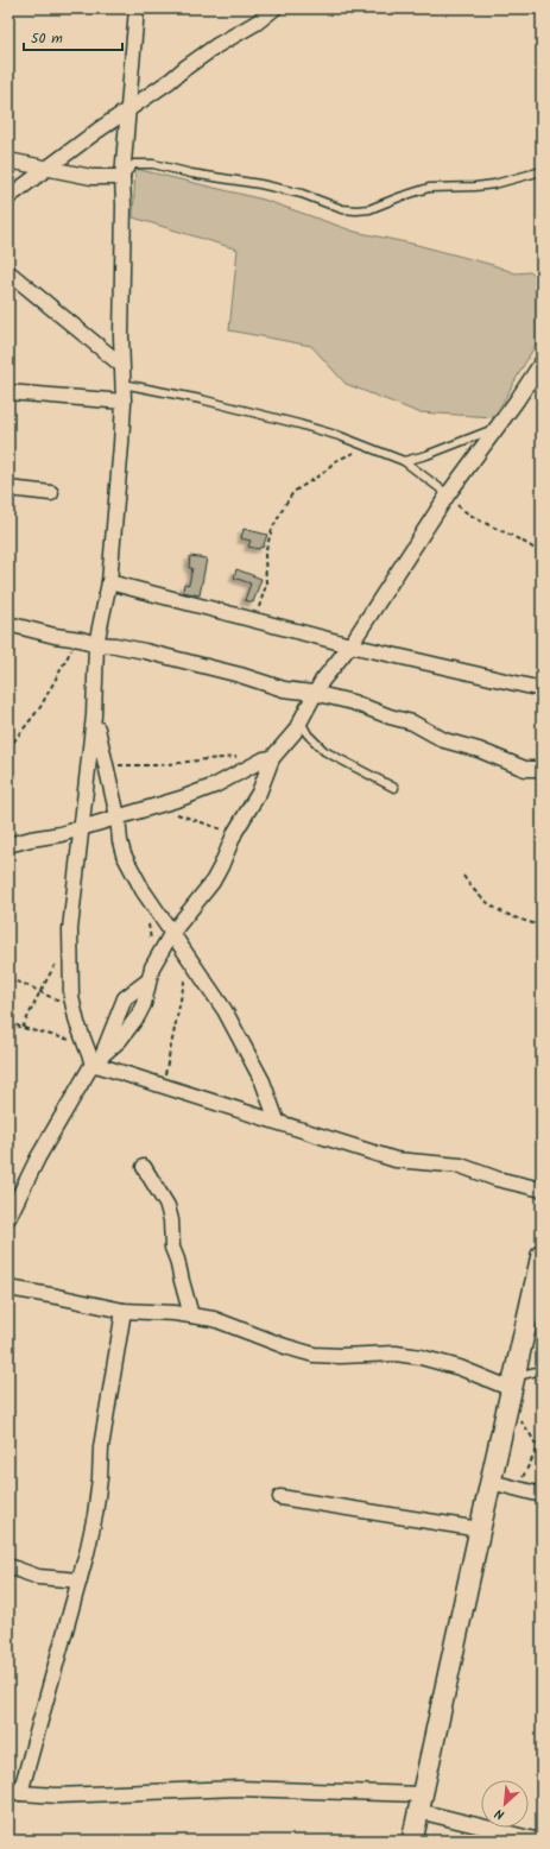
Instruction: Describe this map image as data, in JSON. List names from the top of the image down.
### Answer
{
  "scale_bar": "50 m",
  "north": "bottom left"
}
